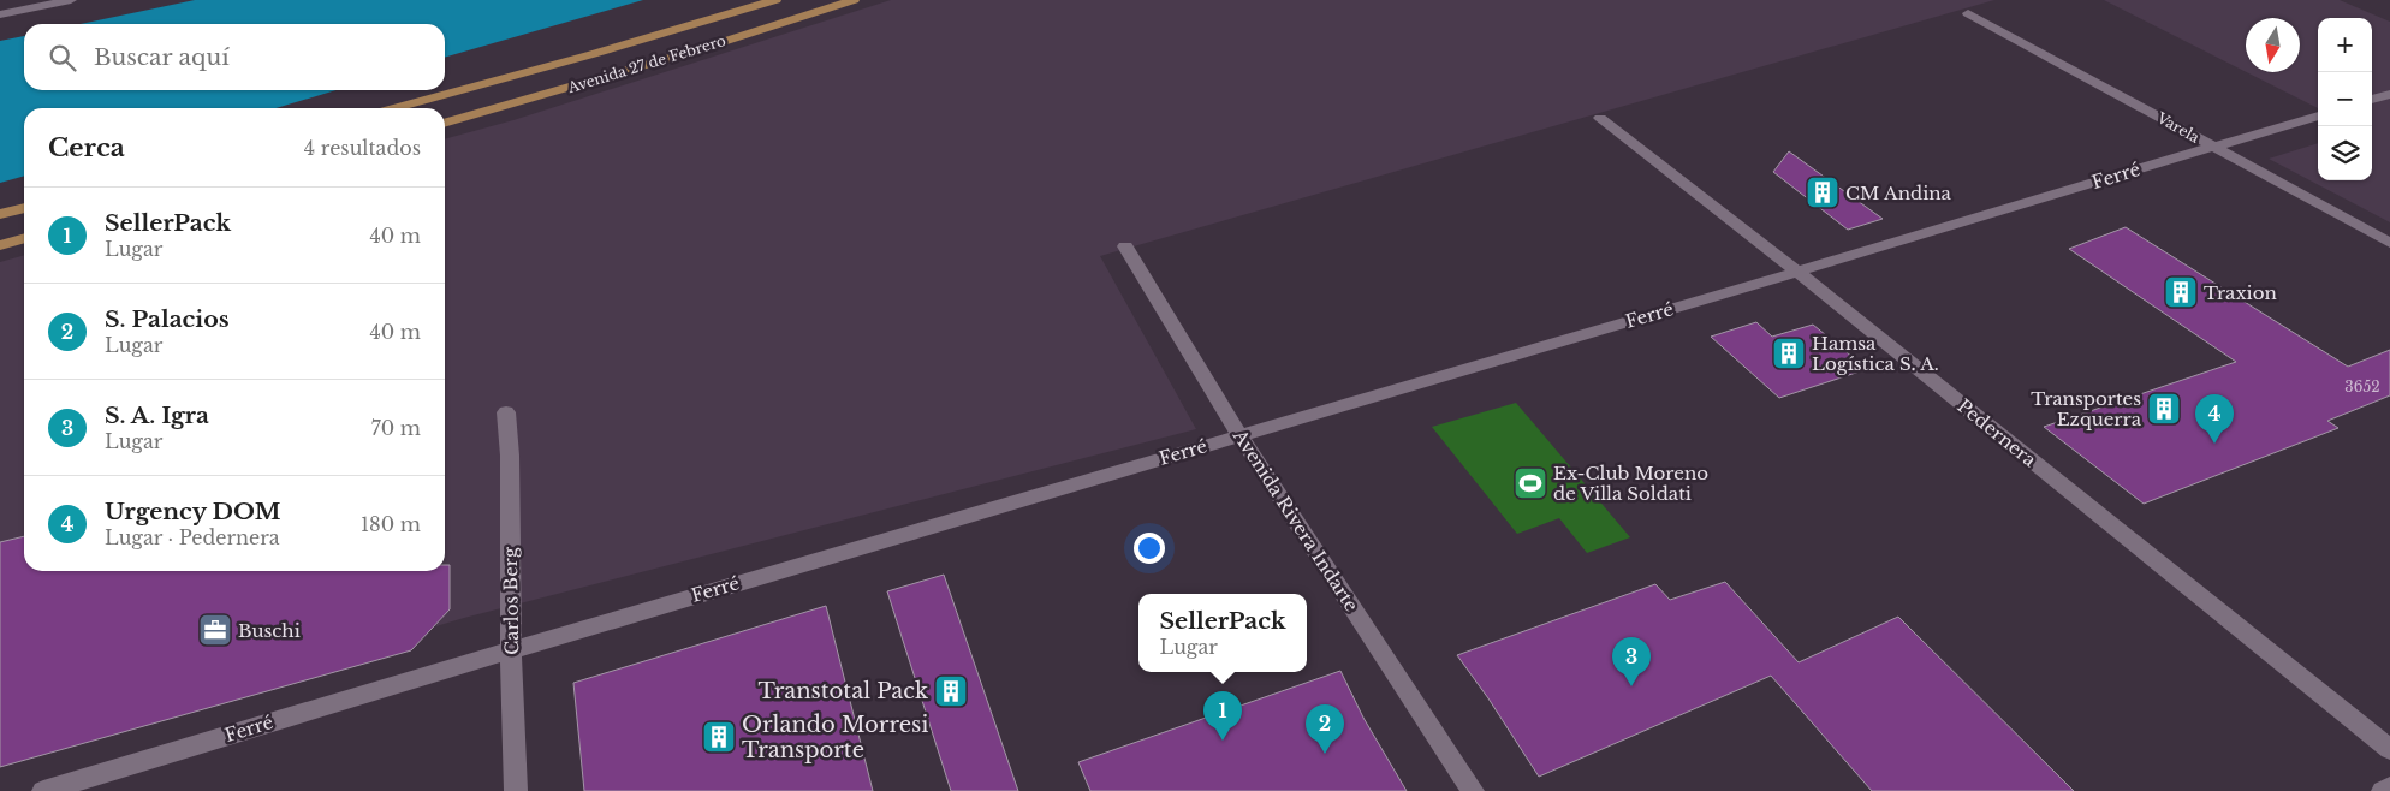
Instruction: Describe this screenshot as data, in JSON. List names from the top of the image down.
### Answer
{
  "streets": {
    "main road": ["Avenida 27 de Febrero"],
    "street": [
      "Varela",
      "Ferré",
      "Pedernera",
      "Avenida Rivera Indarte",
      "Carlos Berg"
    ]
  },
  "crossings": [
    ["Varela", "Ferré"],
    ["Ferré", "Pedernera"],
    ["Ferré", "Avenida Rivera Indarte"],
    ["Ferré", "Carlos Berg"]
  ],
  "places": {
    "building": [
      "CM Andina",
      "Traxion",
      "Hamsa Logística S. A.",
      "Transportes Ezquerra",
      "Transtotal Pack",
      "Orlando Morresi Transporte"
    ],
    "sports": ["Ex-Club Moreno de Villa Soldati"],
    "office": ["Buschi"]
  },
  "house_numbers": ["3652"],
  "north": "bottom",
  "page": {
    "map_buttons": ["+", "−"],
    "search": "Buscar aquí",
    "heading": ["Cerca", "4 resultados"],
    "list": [
      {
        "mark": "1",
        "name": "SellerPack",
        "note": "Lugar",
        "value": "40 m"
      },
      {
        "mark": "2",
        "name": "S. Palacios",
        "note": "Lugar",
        "value": "40 m"
      },
      {
        "mark": "3",
        "name": "S. A. Igra",
        "note": "Lugar",
        "value": "70 m"
      },
      {
        "mark": "4",
        "name": "Urgency DOM",
        "note": "Lugar · Pedernera",
        "value": "180 m"
      }
    ],
    "pins": [
      "4",
      "3",
      "1",
      "2"
    ],
    "popup": ["SellerPack", "Lugar"]
  }
}
